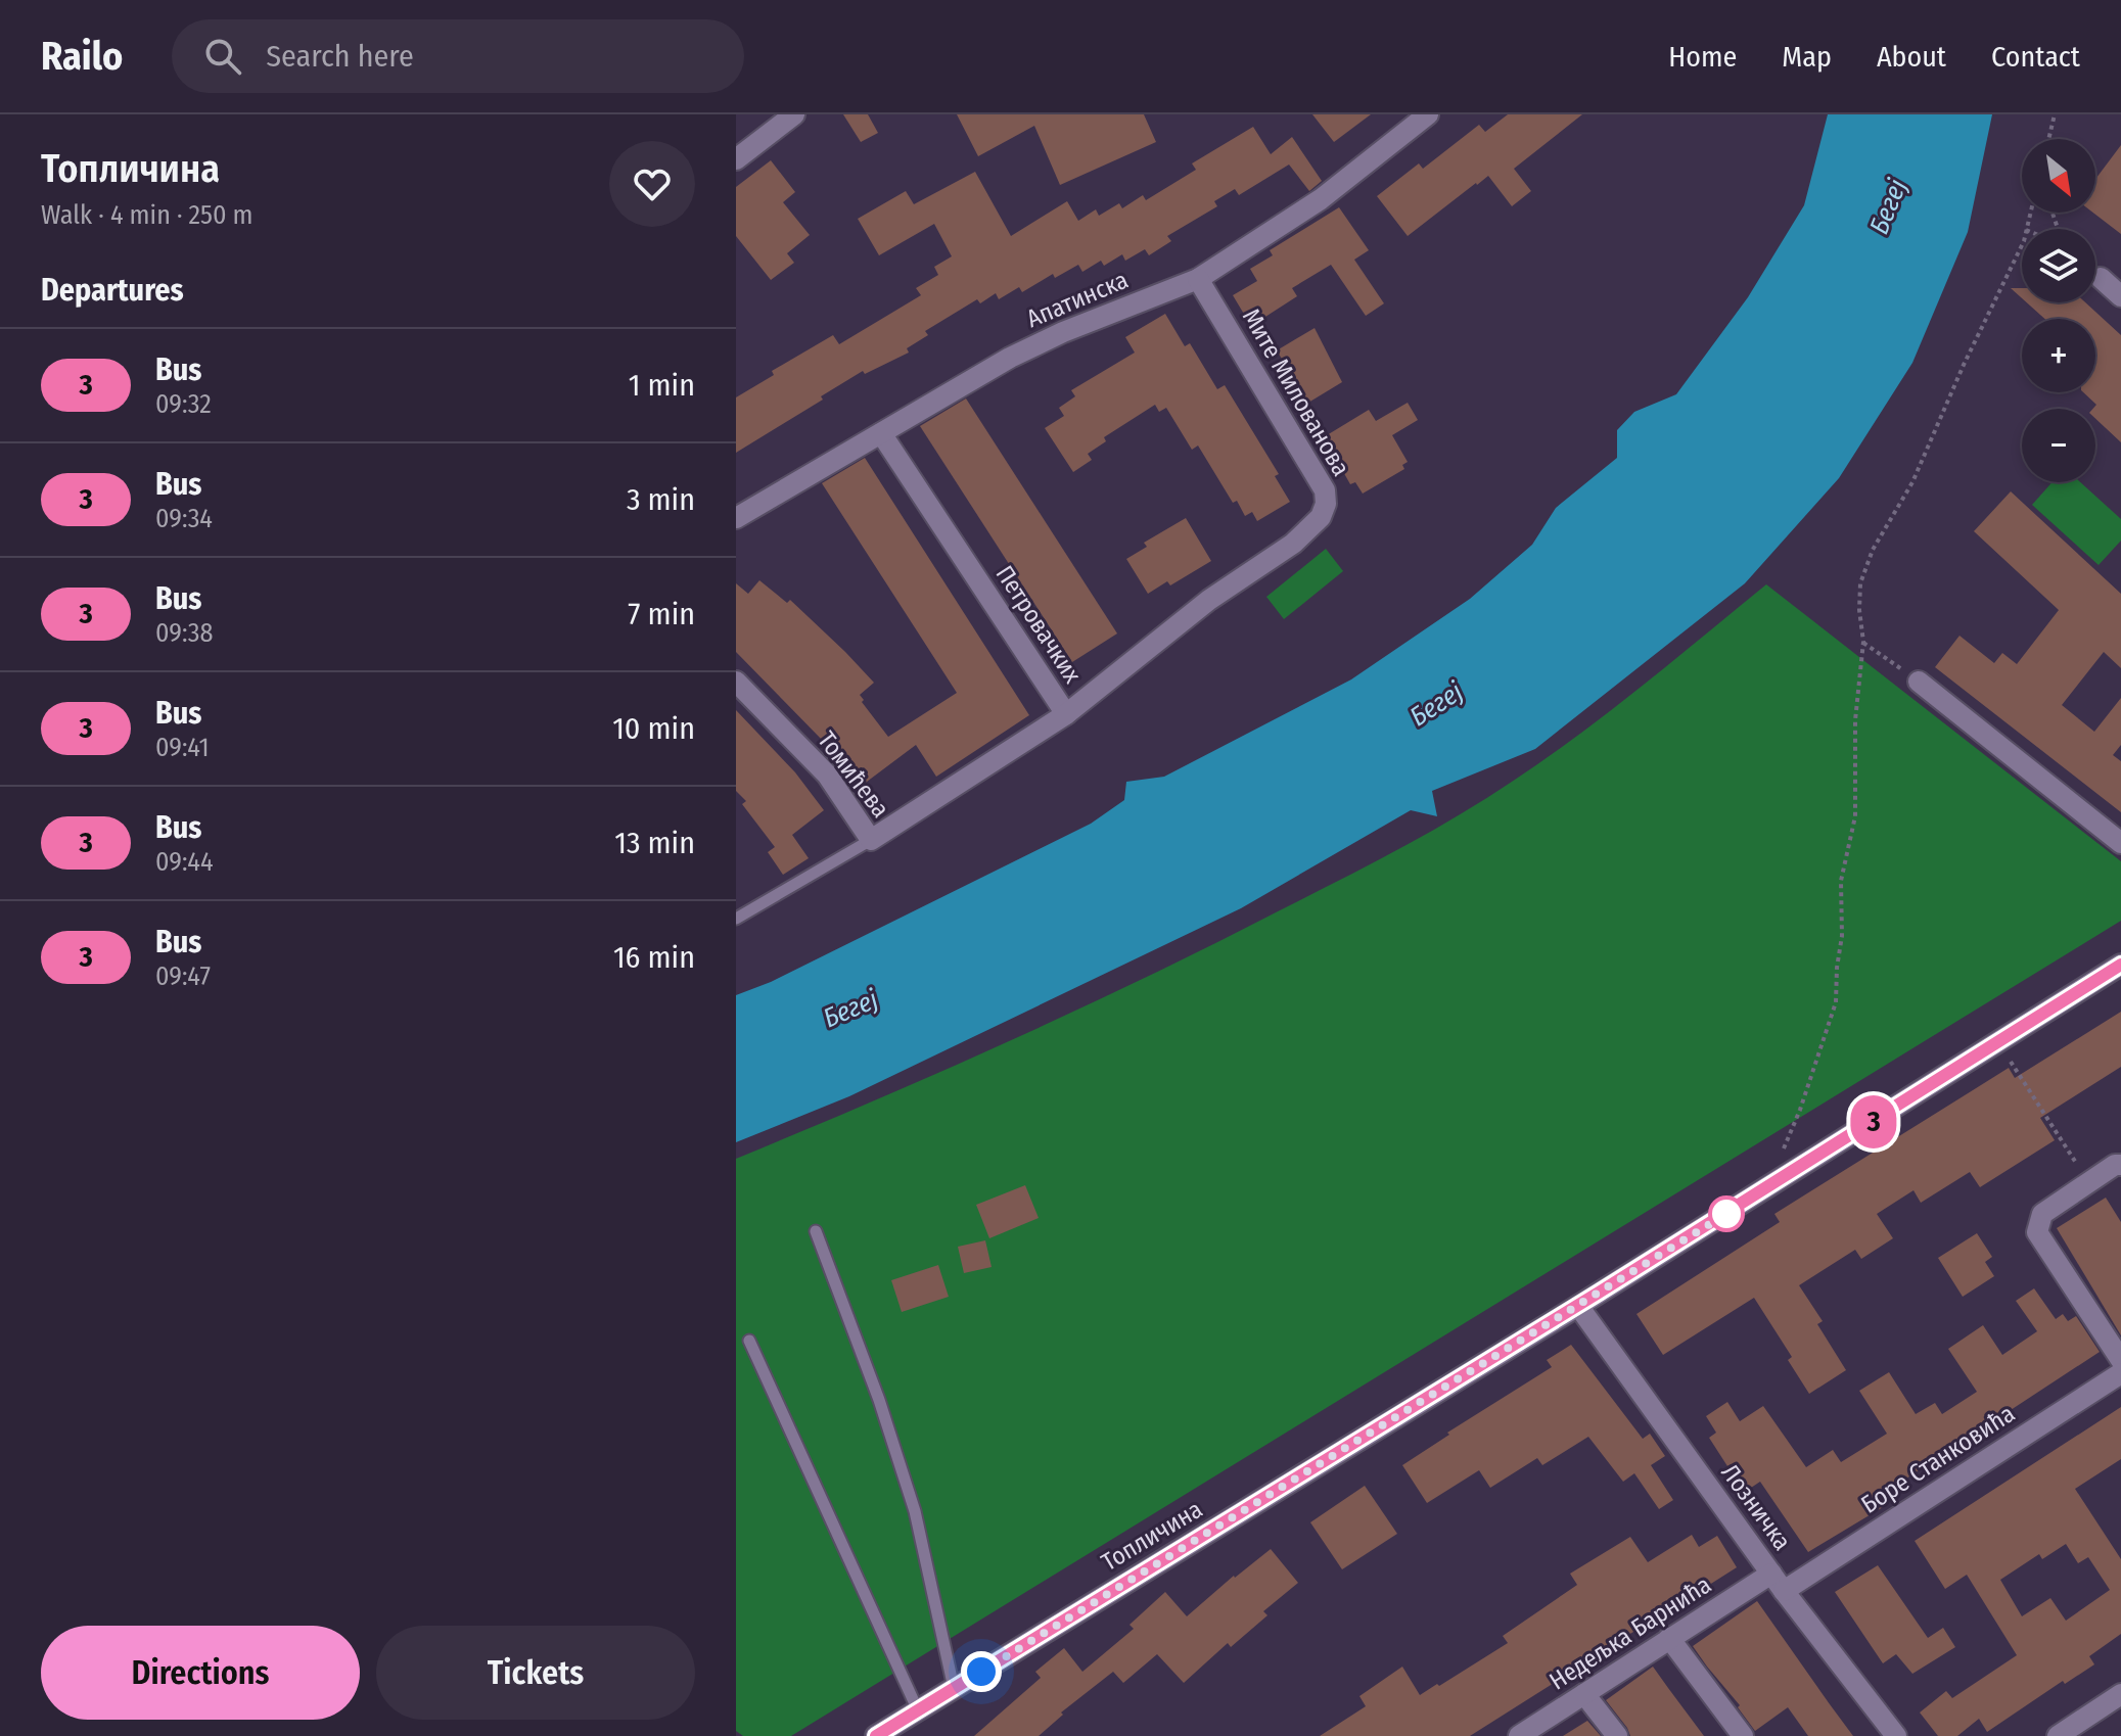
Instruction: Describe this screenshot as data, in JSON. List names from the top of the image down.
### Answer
{
  "streets": {
    "street": [
      "Апатинска",
      "Мите Милованова",
      "Петровачких",
      "Томићева",
      "Боре Станковића",
      "Лозничка",
      "Топличина",
      "Недељка Барнића"
    ]
  },
  "crossings": [
    ["Апатинска", "Мите Милованова"],
    ["Апатинска", "Петровачких"],
    ["Мите Милованова", "Петровачких"],
    ["Петровачких", "Томићева"],
    ["Боре Станковића", "Лозничка"],
    ["Лозничка", "Топличина"],
    ["Лозничка", "Недељка Барнића"]
  ],
  "water": ["Бегеј"],
  "lines": ["bus line 3"],
  "north": "bottom right",
  "page": {
    "header": "Railo",
    "search": "Search here",
    "nav": [
      "Home",
      "Map",
      "About",
      "Contact"
    ],
    "heading": [
      ["Топличина", "Walk · 4 min · 250 m"],
      "Departures"
    ],
    "on_map": "3",
    "map_buttons": ["+", "−"],
    "list": [
      {
        "mark": "3",
        "name": "Bus",
        "note": "09:32",
        "value": "1 min"
      },
      {
        "mark": "3",
        "name": "Bus",
        "note": "09:34",
        "value": "3 min"
      },
      {
        "mark": "3",
        "name": "Bus",
        "note": "09:38",
        "value": "7 min"
      },
      {
        "mark": "3",
        "name": "Bus",
        "note": "09:41",
        "value": "10 min"
      },
      {
        "mark": "3",
        "name": "Bus",
        "note": "09:44",
        "value": "13 min"
      },
      {
        "mark": "3",
        "name": "Bus",
        "note": "09:47",
        "value": "16 min"
      }
    ],
    "buttons": ["Directions", "Tickets"]
  }
}
